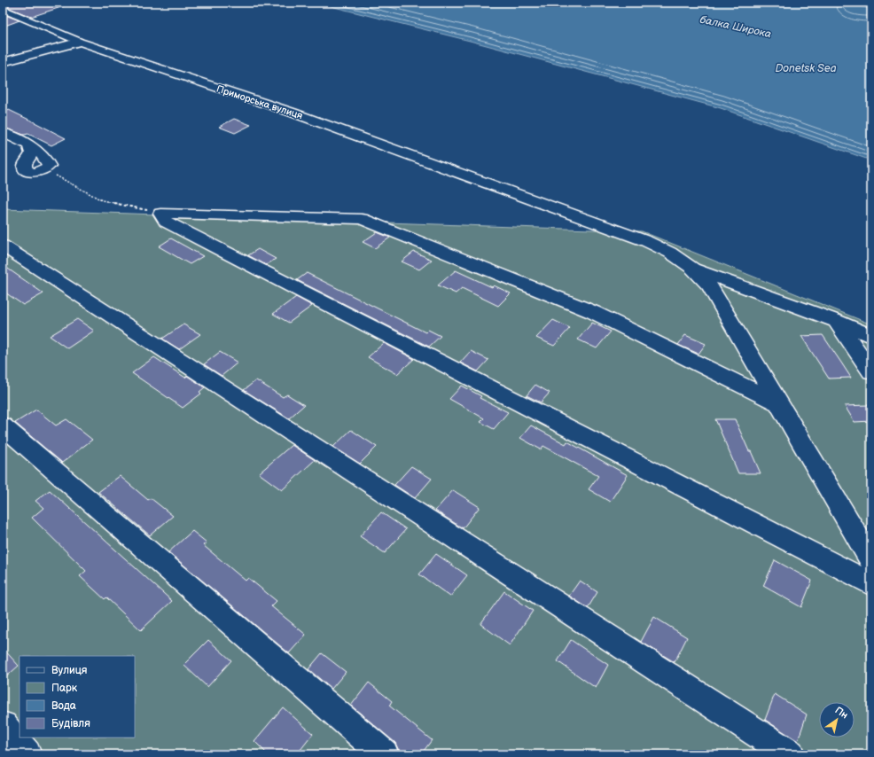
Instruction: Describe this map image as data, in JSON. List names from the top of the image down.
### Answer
{
  "streets": {
    "street": ["Приморська вулиця"]
  },
  "water": ["балка Широка", "Donetsk Sea"],
  "legend": [
    "Вулиця",
    "Парк",
    "Вода",
    "Будівля"
  ],
  "north": "top right"
}
